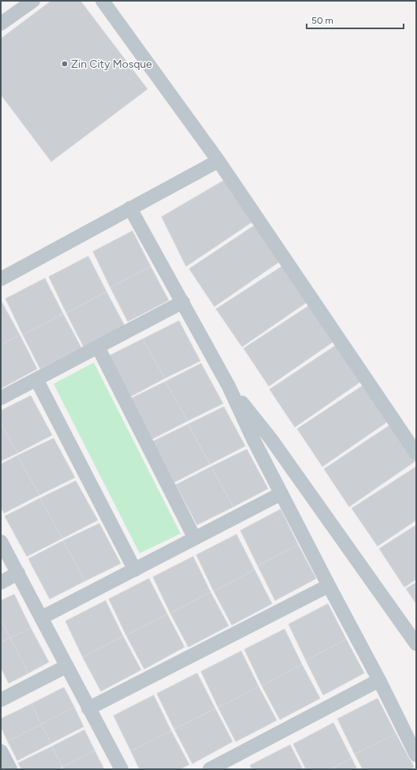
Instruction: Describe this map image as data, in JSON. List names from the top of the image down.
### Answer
{
  "places": ["Zin City Mosque"],
  "scale_bar": "50 m"
}
